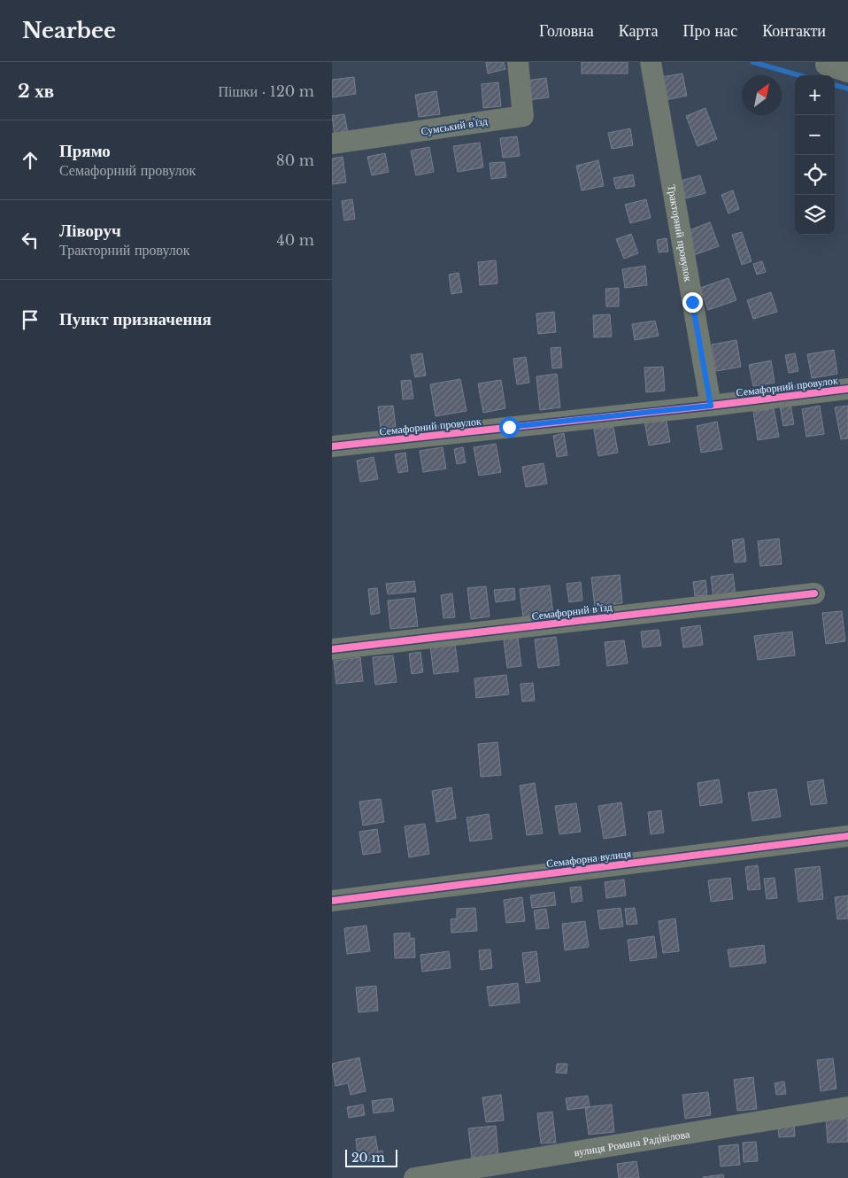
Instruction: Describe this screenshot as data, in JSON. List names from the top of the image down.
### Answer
{
  "streets": {
    "street": [
      "Сумський вʼїзд",
      "Тракторний провулок",
      "Семафорний провулок",
      "Семафорний в’їзд",
      "Семафорна вулиця",
      "вулиця Романа Радівілова"
    ]
  },
  "crossings": [
    ["Тракторний провулок", "Семафорний провулок"]
  ],
  "scale_bar": "20 m",
  "north": "top right",
  "page": {
    "header": "Nearbee",
    "nav": [
      "Головна",
      "Карта",
      "Про нас",
      "Контакти"
    ],
    "heading": ["2 хв", "Пішки · 120 m"],
    "map_buttons": ["+", "−"],
    "list": [
      ["Прямо", "Семафорний провулок", "80 m"],
      ["Ліворуч", "Тракторний провулок", "40 m"],
      "Пункт призначення"
    ],
    "scale": "20 m"
  }
}
